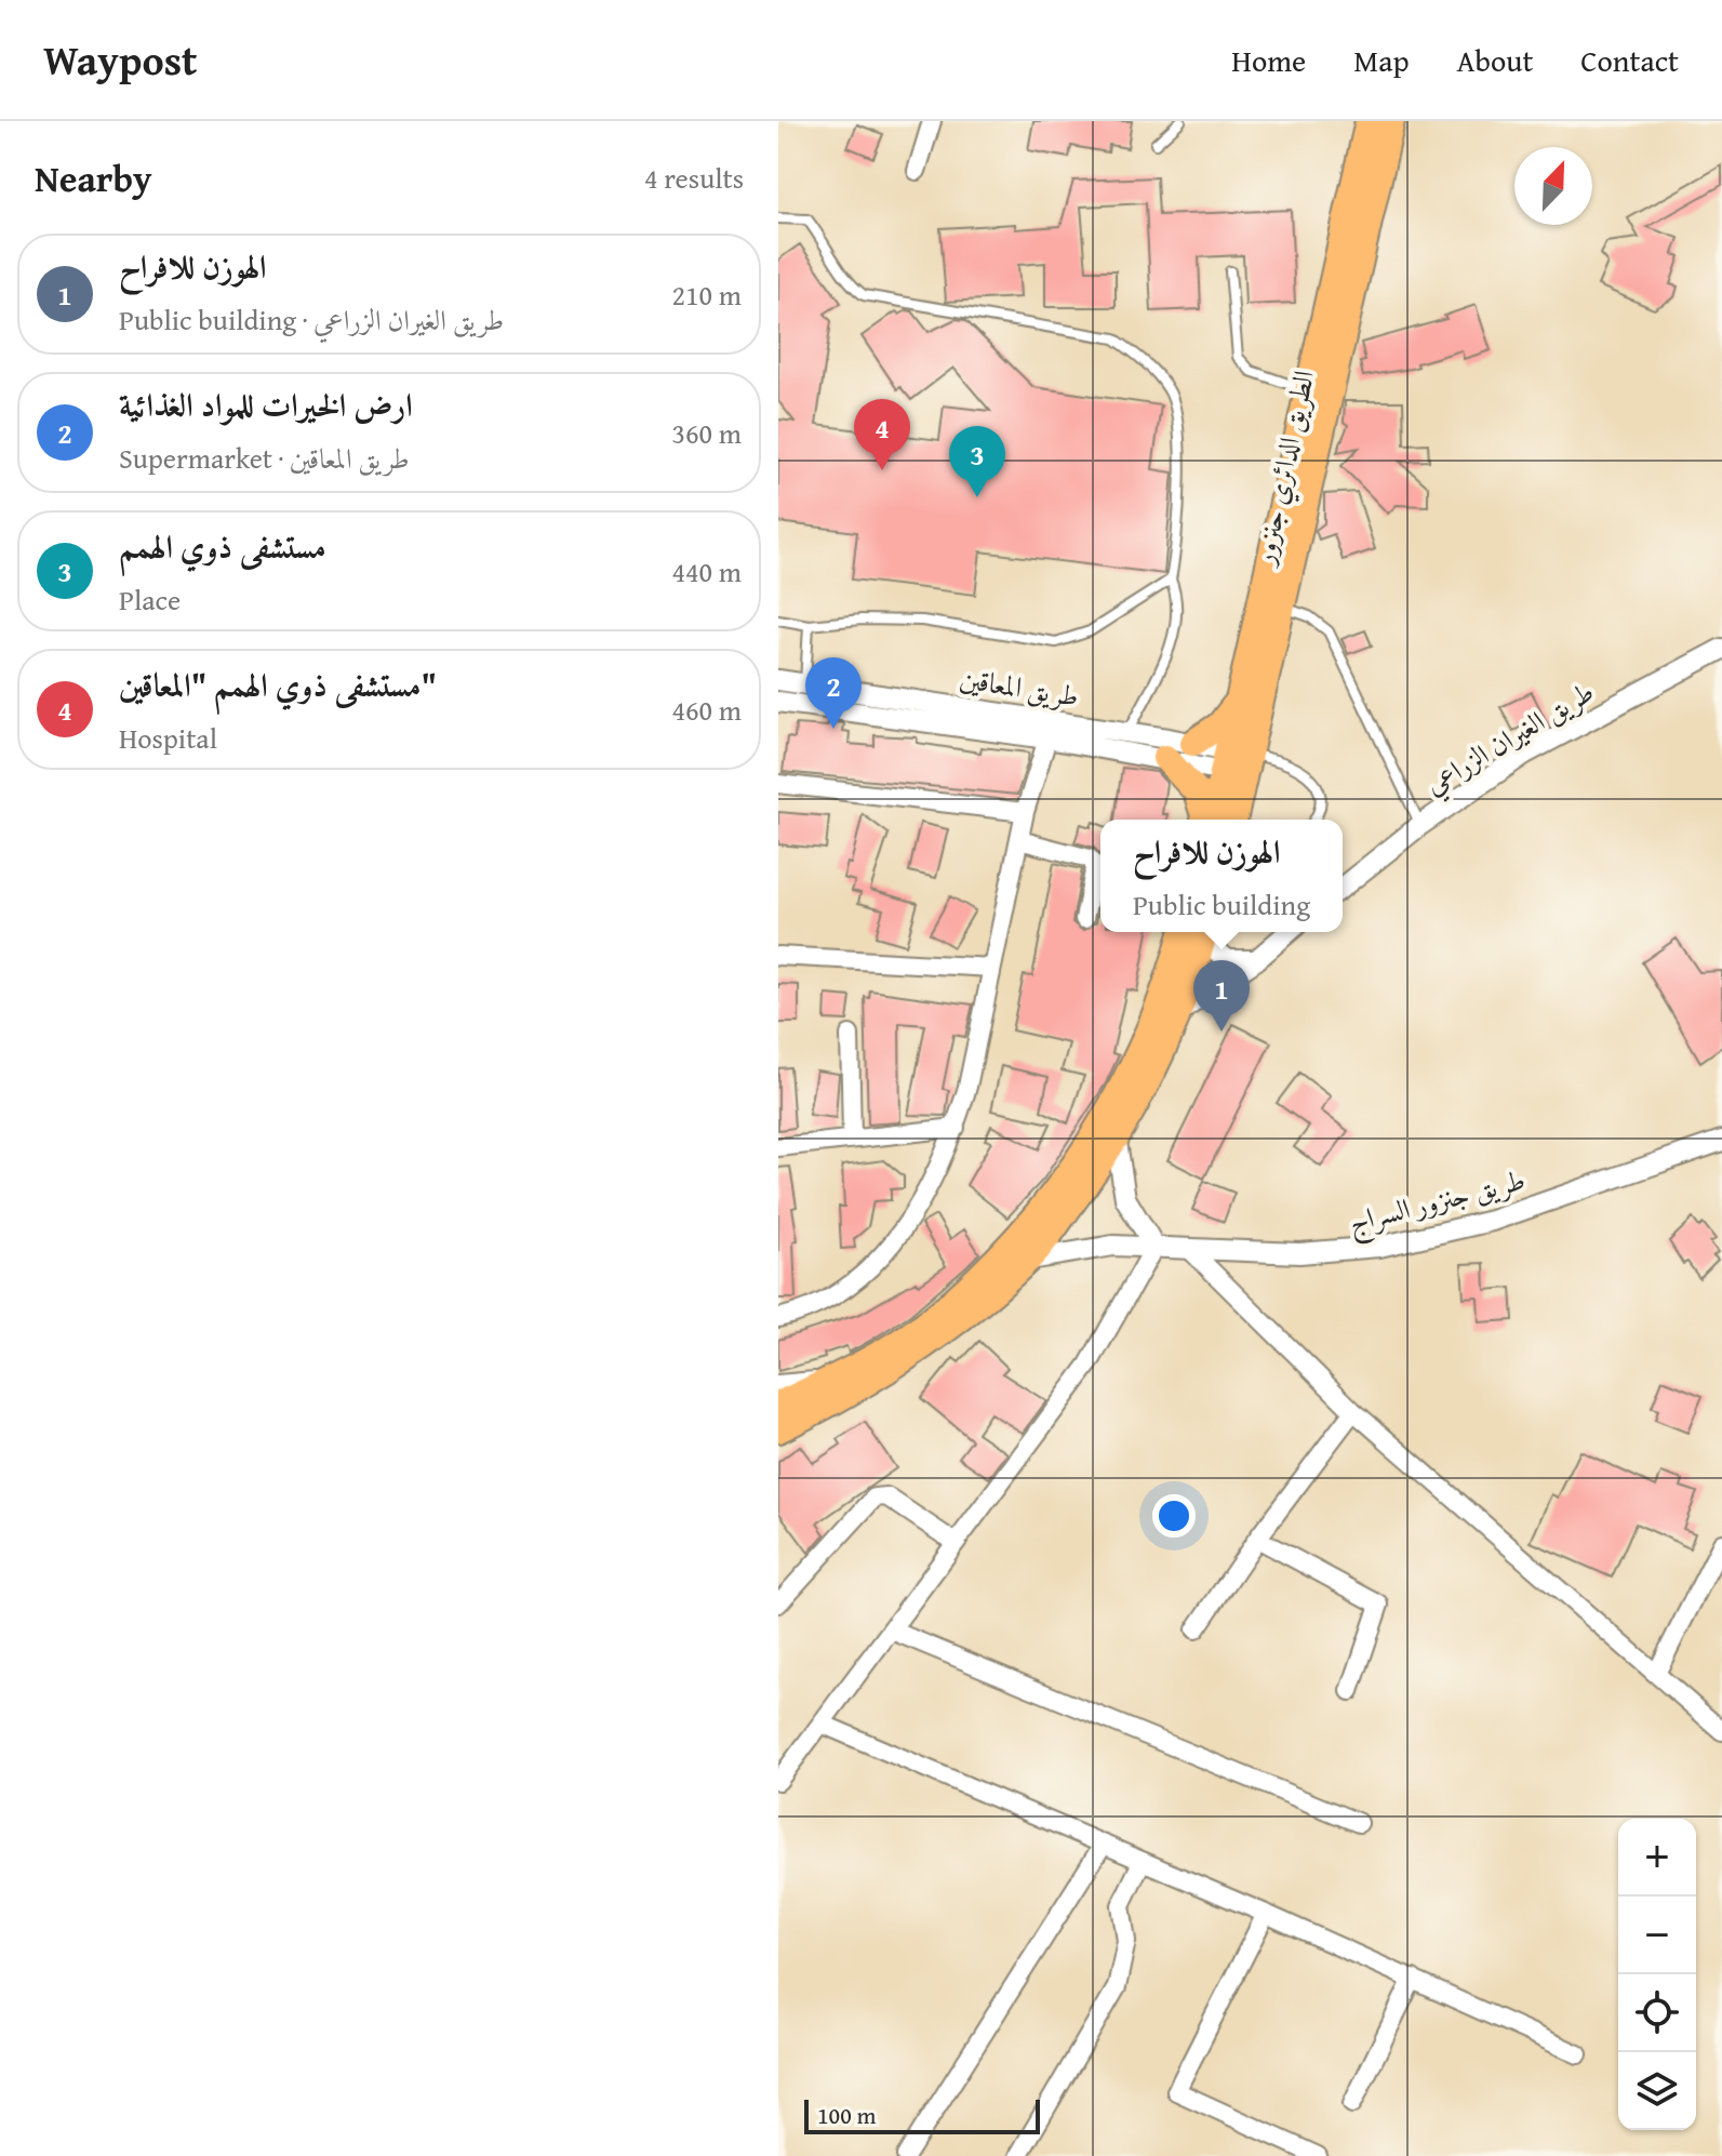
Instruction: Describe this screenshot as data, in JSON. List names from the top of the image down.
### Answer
{
  "streets": {
    "main road": ["الطريق الدائري جنزور"],
    "street": ["طريق المعاقين", "طريق الغيران الزراعي", "طريق جنزور السراج"]
  },
  "crossings": [
    ["الطريق الدائري جنزور", "طريق المعاقين"]
  ],
  "scale_bar": "100 m",
  "north": "top right",
  "page": {
    "header": "Waypost",
    "nav": [
      "Home",
      "Map",
      "About",
      "Contact"
    ],
    "heading": ["Nearby", "4 results"],
    "list": [
      {
        "mark": "1",
        "name": "الهوزن للافراح",
        "note": "Public building · طريق الغيران الزراعي",
        "value": "210 m"
      },
      {
        "mark": "2",
        "name": "ارض الخيرات للمواد الغذائية",
        "note": "Supermarket · طريق المعاقين",
        "value": "360 m"
      },
      {
        "mark": "3",
        "name": "مستشفى ذوي الهمم",
        "note": "Place",
        "value": "440 m"
      },
      {
        "mark": "4",
        "name": "مستشفى ذوي الهمم \"المعاقين\"",
        "note": "Hospital",
        "value": "460 m"
      }
    ],
    "pins": [
      "4",
      "3",
      "2",
      "1"
    ],
    "popup": ["الهوزن للافراح", "Public building"],
    "map_buttons": ["+", "−"],
    "scale": "100 m"
  }
}
